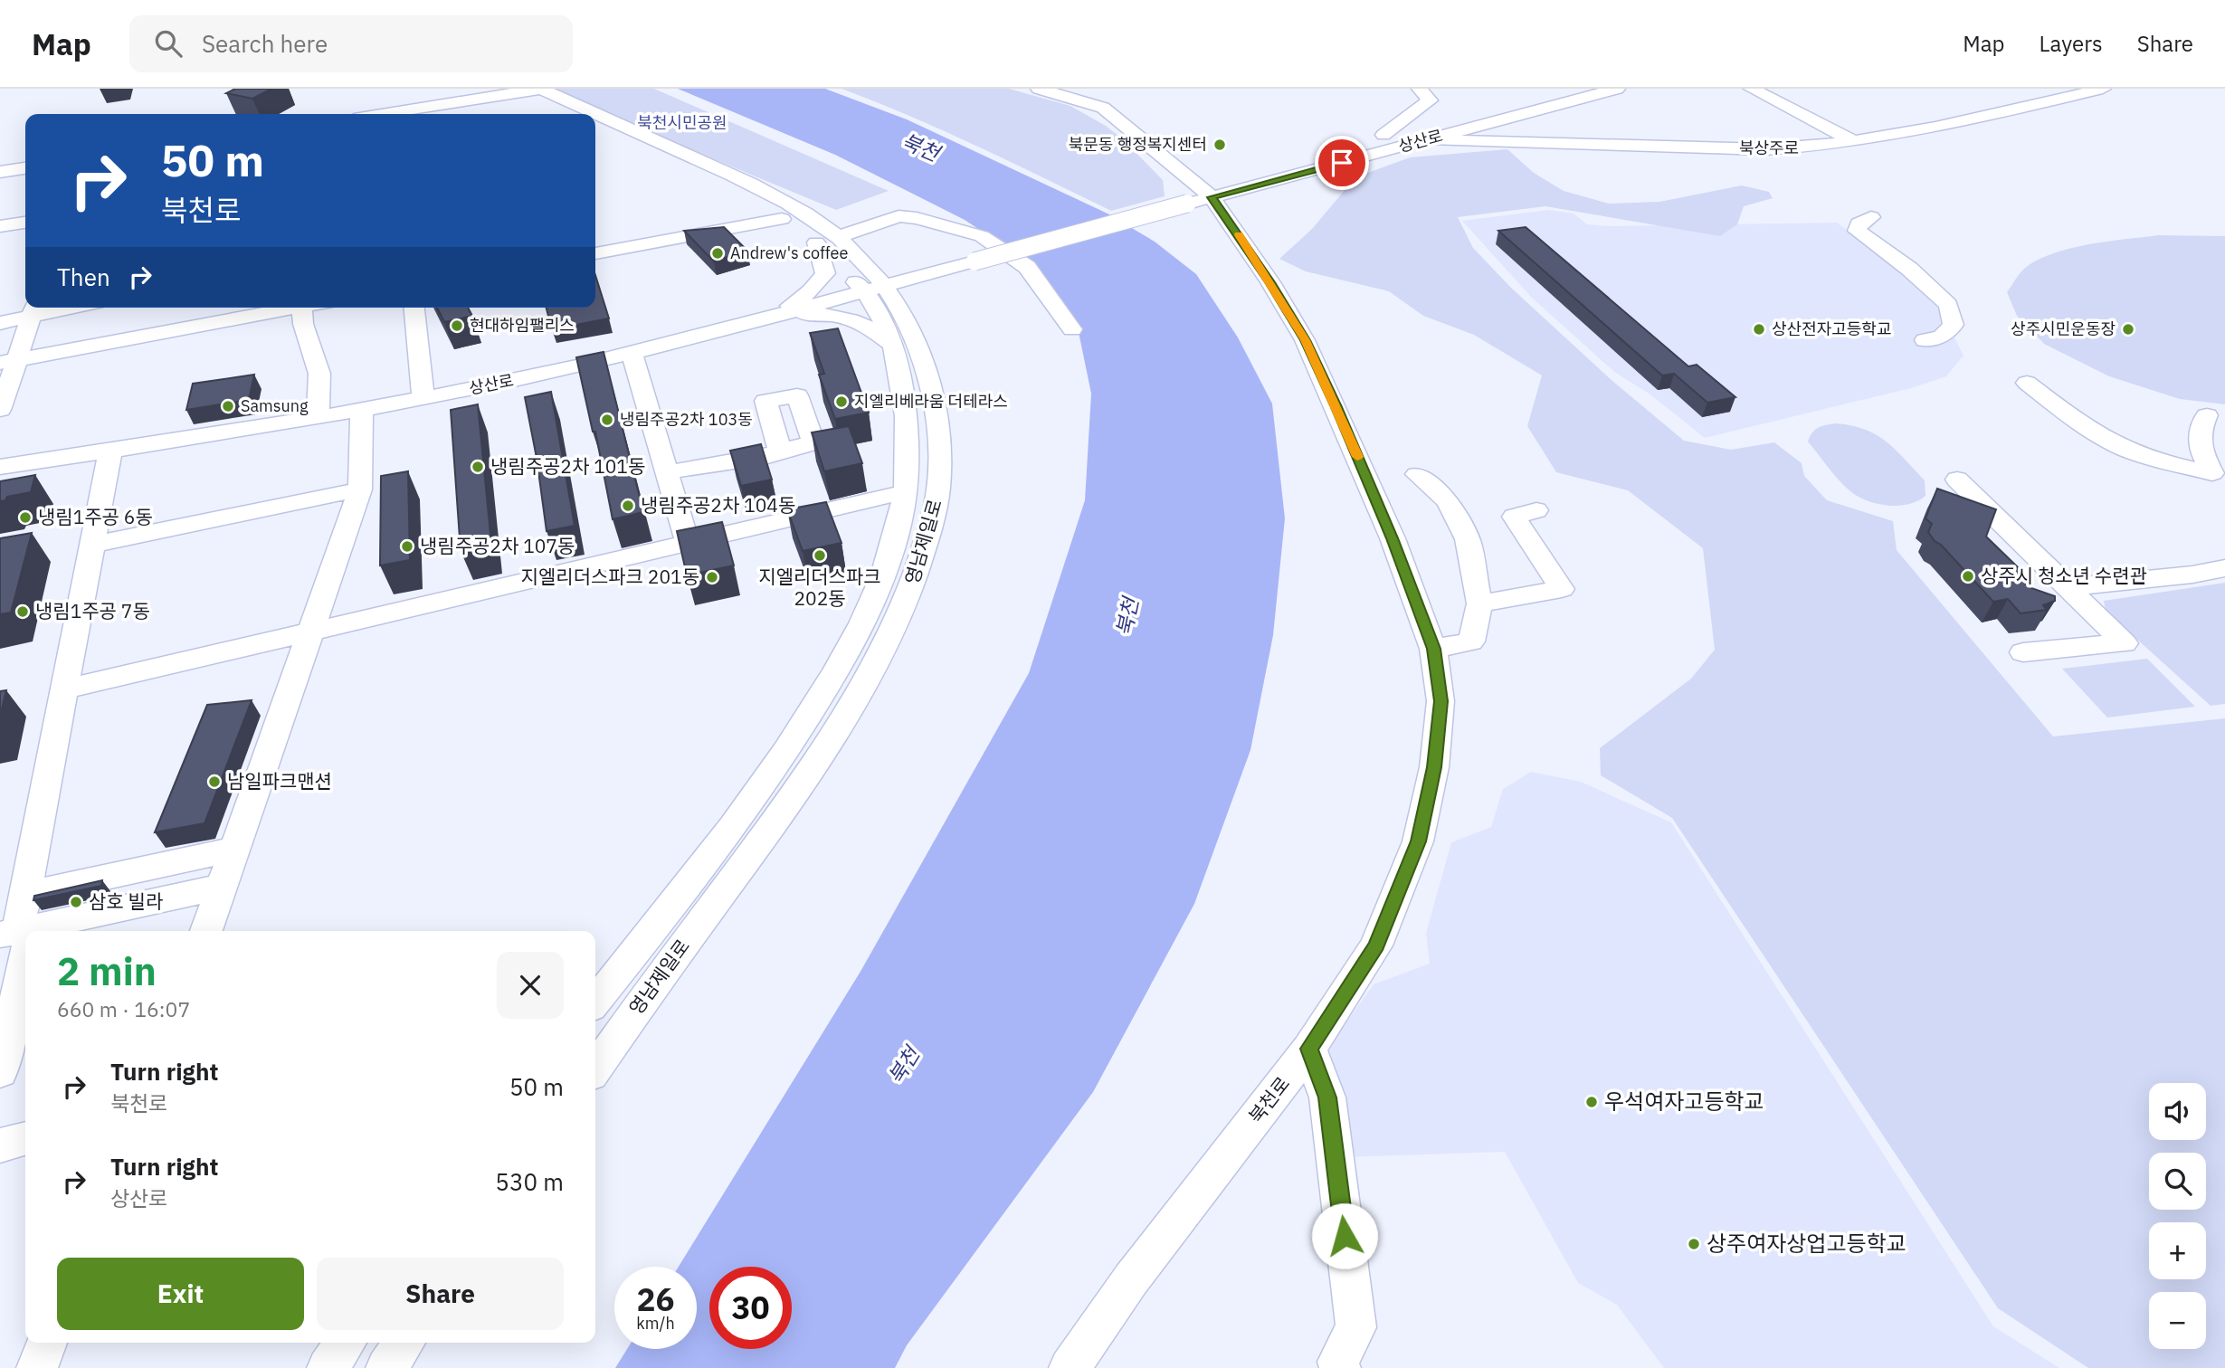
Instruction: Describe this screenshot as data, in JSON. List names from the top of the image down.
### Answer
{
  "streets": {
    "street": [
      "상산로",
      "북상주로",
      "영남제일로",
      "북천로"
    ]
  },
  "crossings": [
    ["상산로", "북상주로"],
    ["상산로", "영남제일로"],
    ["상산로", "북천로"]
  ],
  "water": ["북천"],
  "parks": ["북천시민공원"],
  "places": [
    "북문동 행정복지센터",
    "Andrew's coffee",
    "현대하임팰리스",
    "상산전자고등학교",
    "상주시민운동장",
    "지엘리베라움 더테라스",
    "Samsung",
    "냉림주공2차 103동",
    "냉림주공2차 101동",
    "냉림주공2차 104동",
    "냉림1주공 6동",
    "냉림주공2차 107동",
    "지엘리더스파크 202동",
    "상주시 청소년 수련관",
    "지엘리더스파크 201동",
    "냉림1주공 7동",
    "남일파크맨션",
    "삼호 빌라",
    "우석여자고등학교",
    "상주여자상업고등학교"
  ],
  "page": {
    "header": "Map",
    "search": "Search here",
    "nav": ["Map", "Layers", "Share"],
    "turn": ["50 m", "북천로"],
    "then": "Then",
    "heading": ["2 min", "660 m · 16:07"],
    "list": [
      {
        "name": "Turn right",
        "note": "북천로",
        "value": "50 m"
      },
      {
        "name": "Turn right",
        "note": "상산로",
        "value": "530 m"
      }
    ],
    "map_buttons": ["+", "−"],
    "buttons": ["Exit", "Share"],
    "speed": "26 km/h",
    "limit": "30"
  }
}
